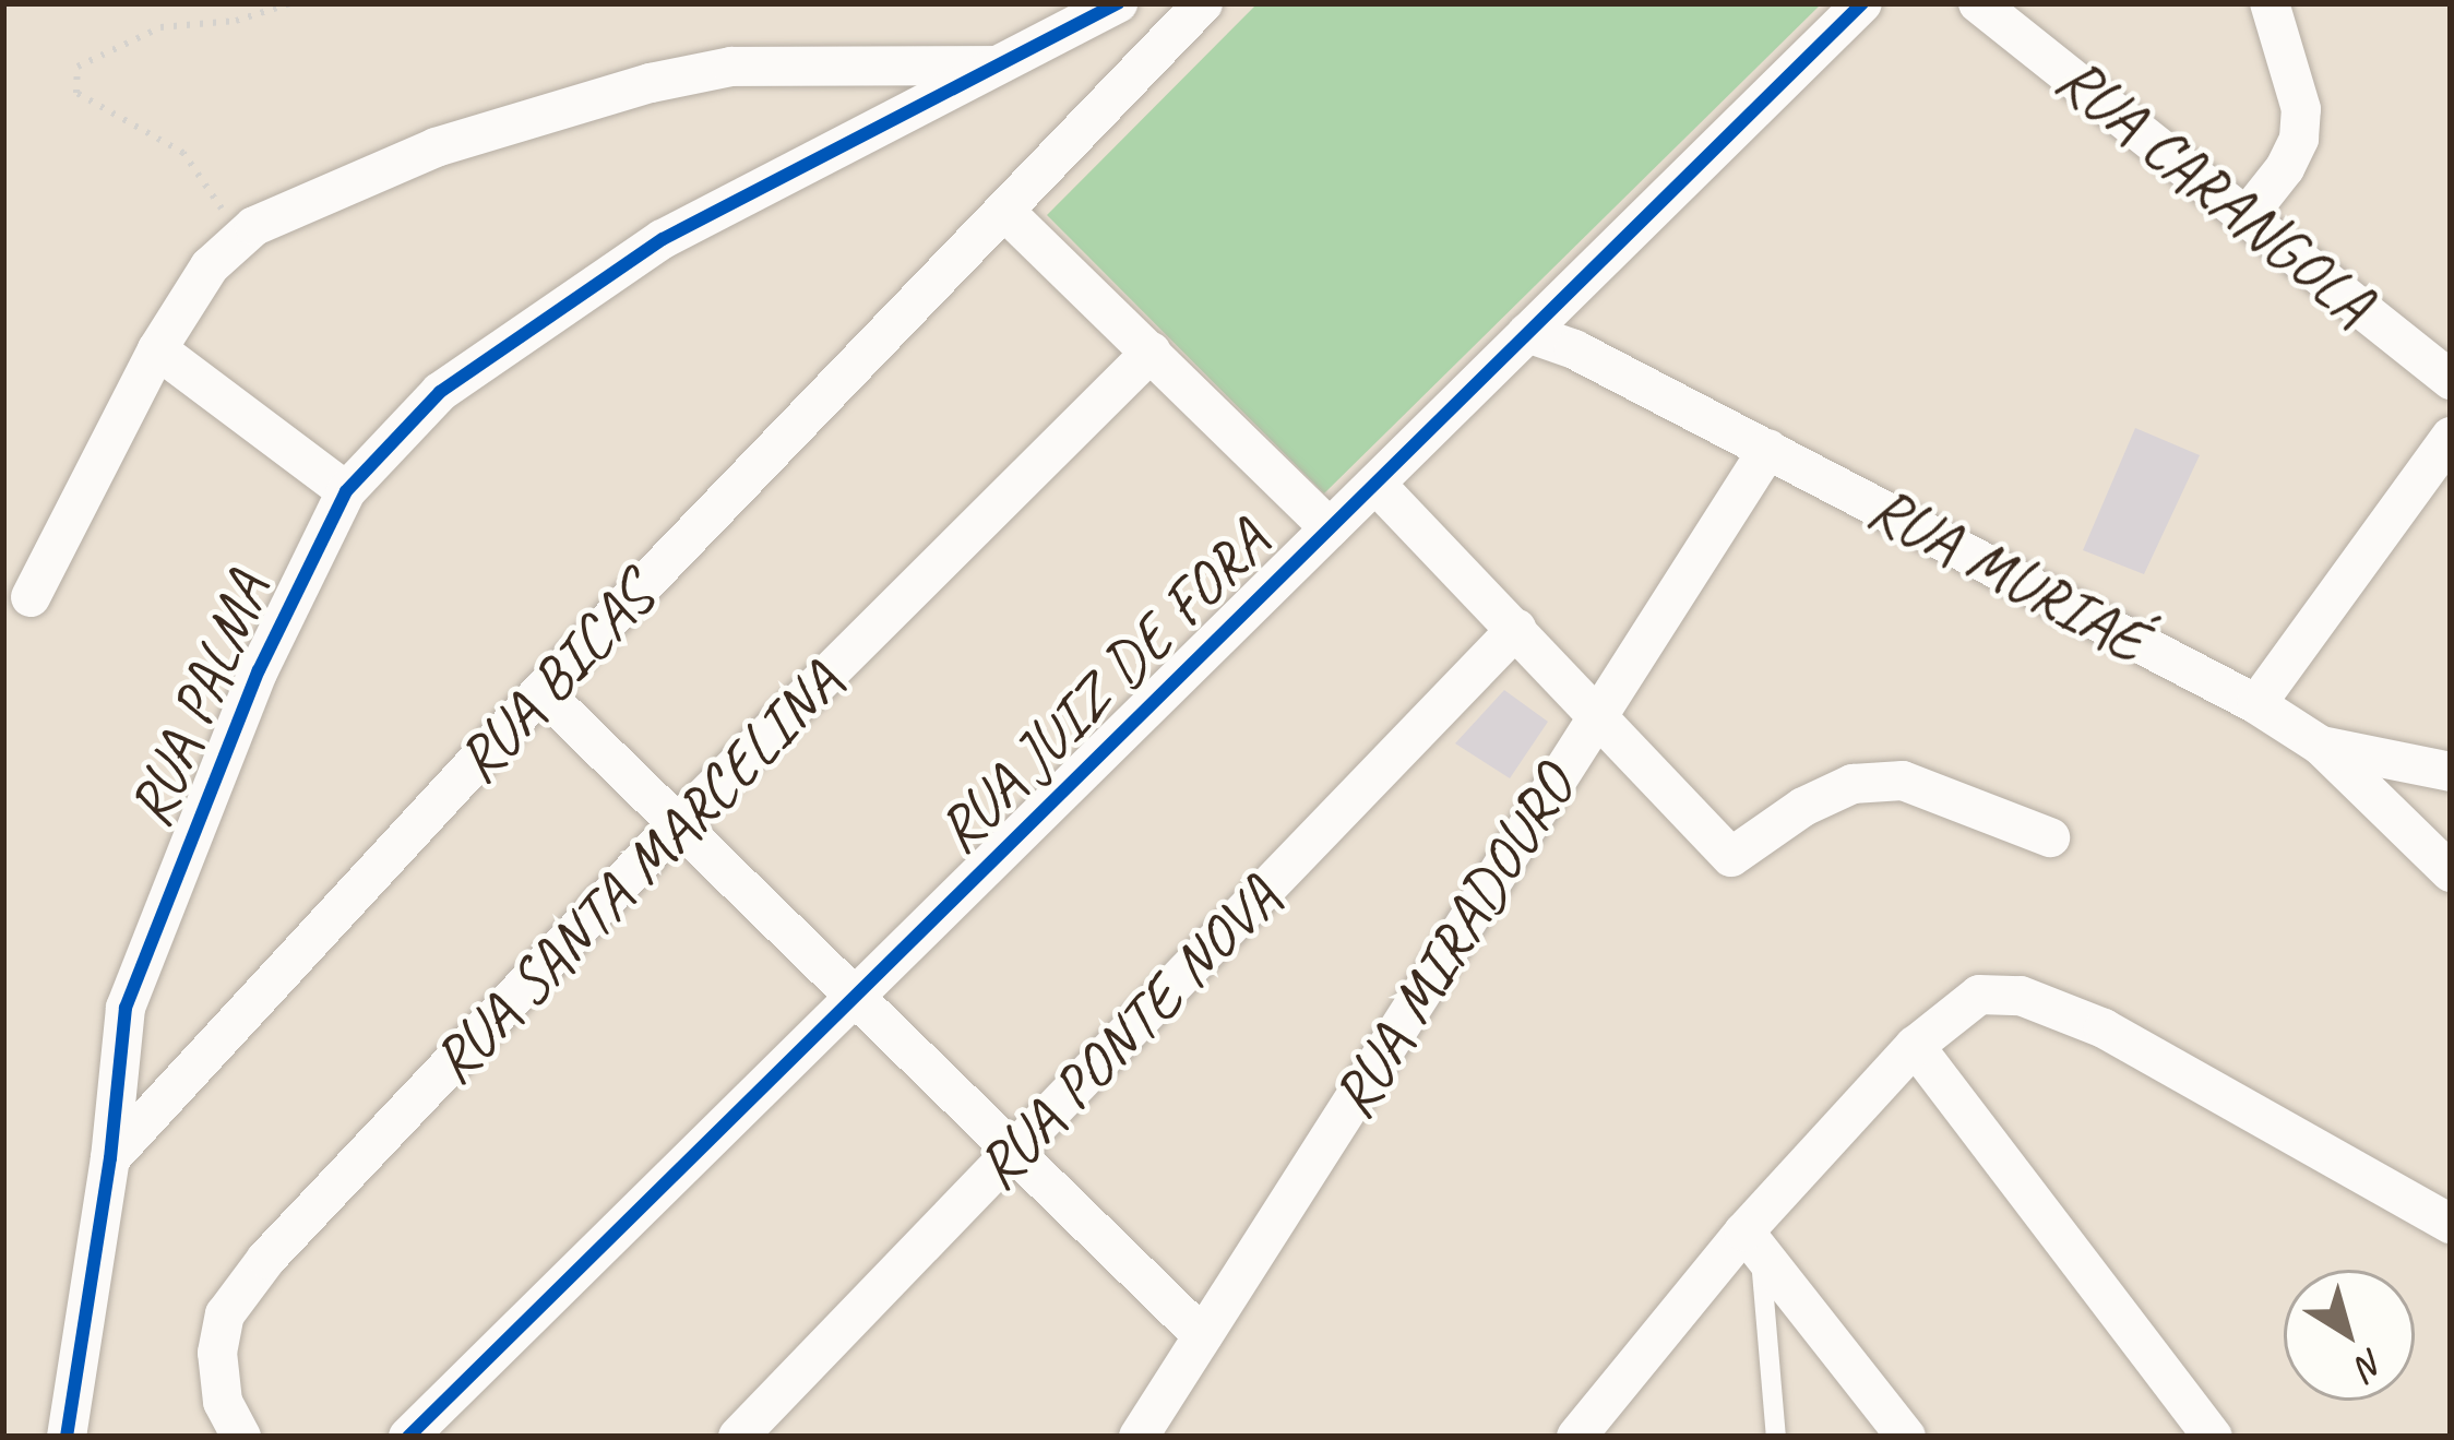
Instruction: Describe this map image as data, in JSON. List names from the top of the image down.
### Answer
{
  "streets": {
    "street": [
      "RUA CARANGOLA",
      "RUA MURIAÉ",
      "RUA BICAS",
      "RUA JUIZ DE FORA",
      "RUA PALMA",
      "RUA SANTA MARCELINA",
      "RUA MIRADOURO",
      "RUA PONTE NOVA"
    ]
  },
  "crossings": [
    ["RUA MURIAÉ", "RUA JUIZ DE FORA"],
    ["RUA MURIAÉ", "RUA MIRADOURO"],
    ["RUA BICAS", "RUA PALMA"]
  ],
  "north": "bottom right"
}
